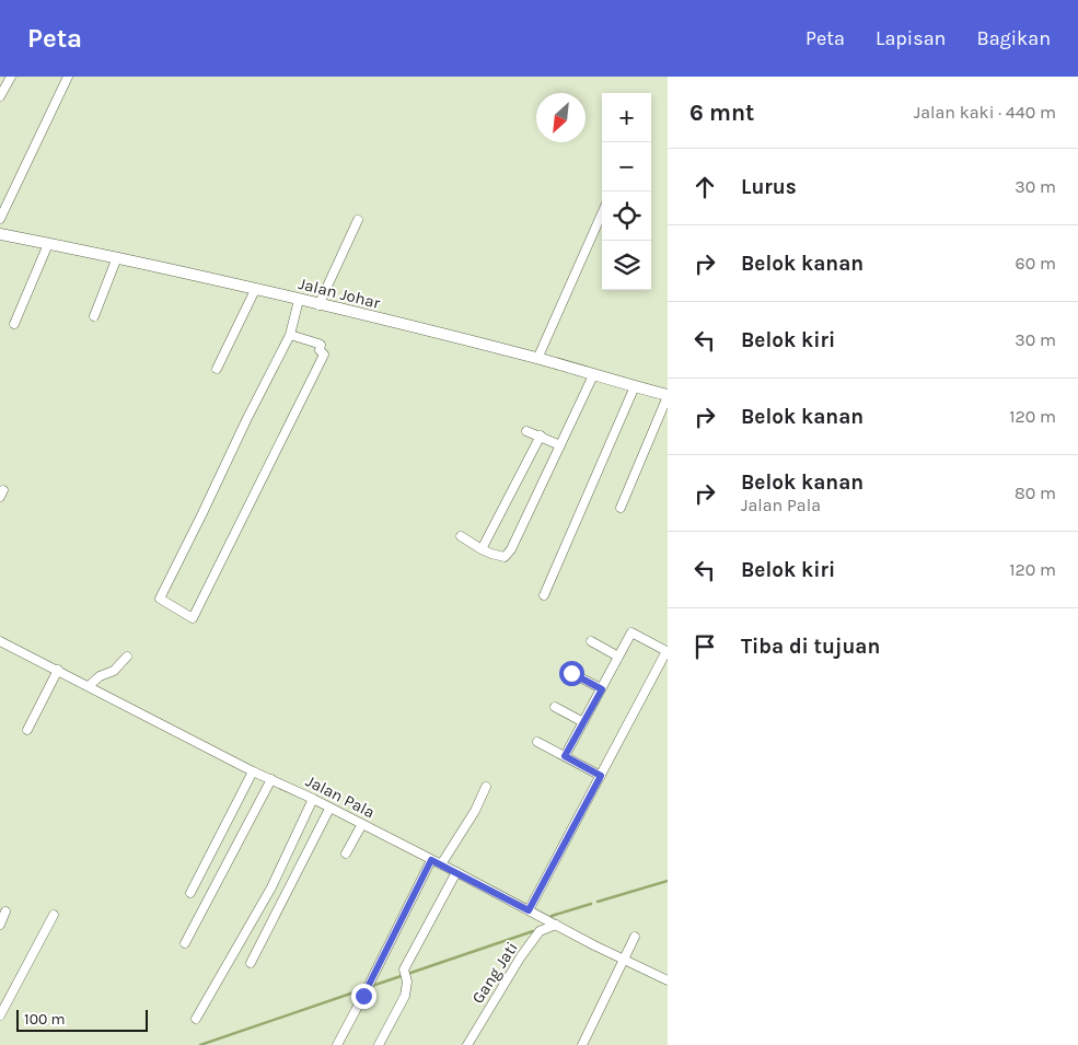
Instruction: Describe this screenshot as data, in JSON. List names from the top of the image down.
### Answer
{
  "streets": {
    "street": ["Jalan Johar", "Jalan Pala", "Gang Jati"]
  },
  "crossings": [
    ["Jalan Pala", "Gang Jati"]
  ],
  "scale_bar": "100 m",
  "north": "bottom left",
  "page": {
    "header": "Peta",
    "nav": ["Peta", "Lapisan", "Bagikan"],
    "heading": ["6 mnt", "Jalan kaki · 440 m"],
    "map_buttons": ["+", "−"],
    "list": [
      ["Lurus", "30 m"],
      ["Belok kanan", "60 m"],
      ["Belok kiri", "30 m"],
      ["Belok kanan", "120 m"],
      ["Belok kanan", "Jalan Pala", "80 m"],
      ["Belok kiri", "120 m"],
      "Tiba di tujuan"
    ],
    "scale": "100 m"
  }
}
